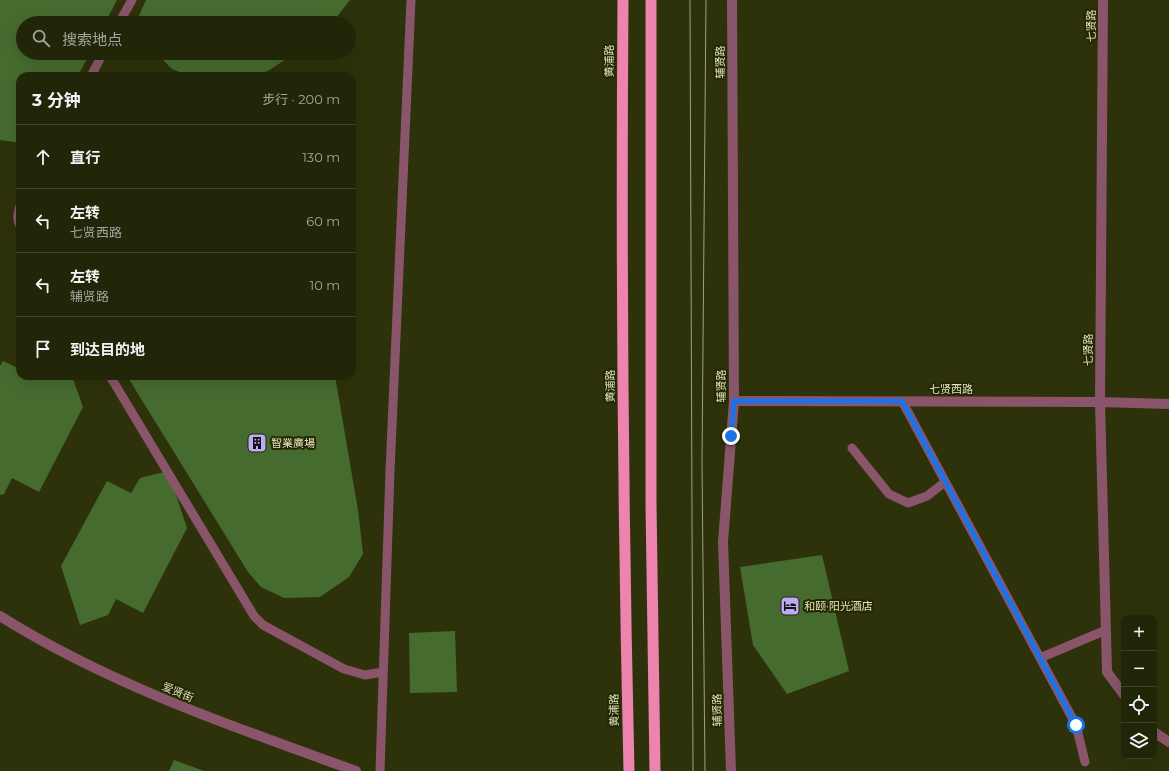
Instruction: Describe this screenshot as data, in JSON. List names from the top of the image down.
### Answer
{
  "streets": {
    "highway": ["黄浦路"],
    "street": [
      "七贤路",
      "辅贤路",
      "七贤西路",
      "爱贤街"
    ]
  },
  "crossings": [
    ["七贤路", "七贤西路"],
    ["辅贤路", "七贤西路"]
  ],
  "places": {
    "building": ["智業廣場"],
    "hotel": ["和颐·阳光酒店"]
  },
  "page": {
    "search": "搜索地点",
    "heading": ["3 分钟", "步行 · 200 m"],
    "list": [
      ["直行", "130 m"],
      ["左转", "七贤西路", "60 m"],
      ["左转", "辅贤路", "10 m"],
      "到达目的地"
    ],
    "map_buttons": ["+", "−"]
  }
}
